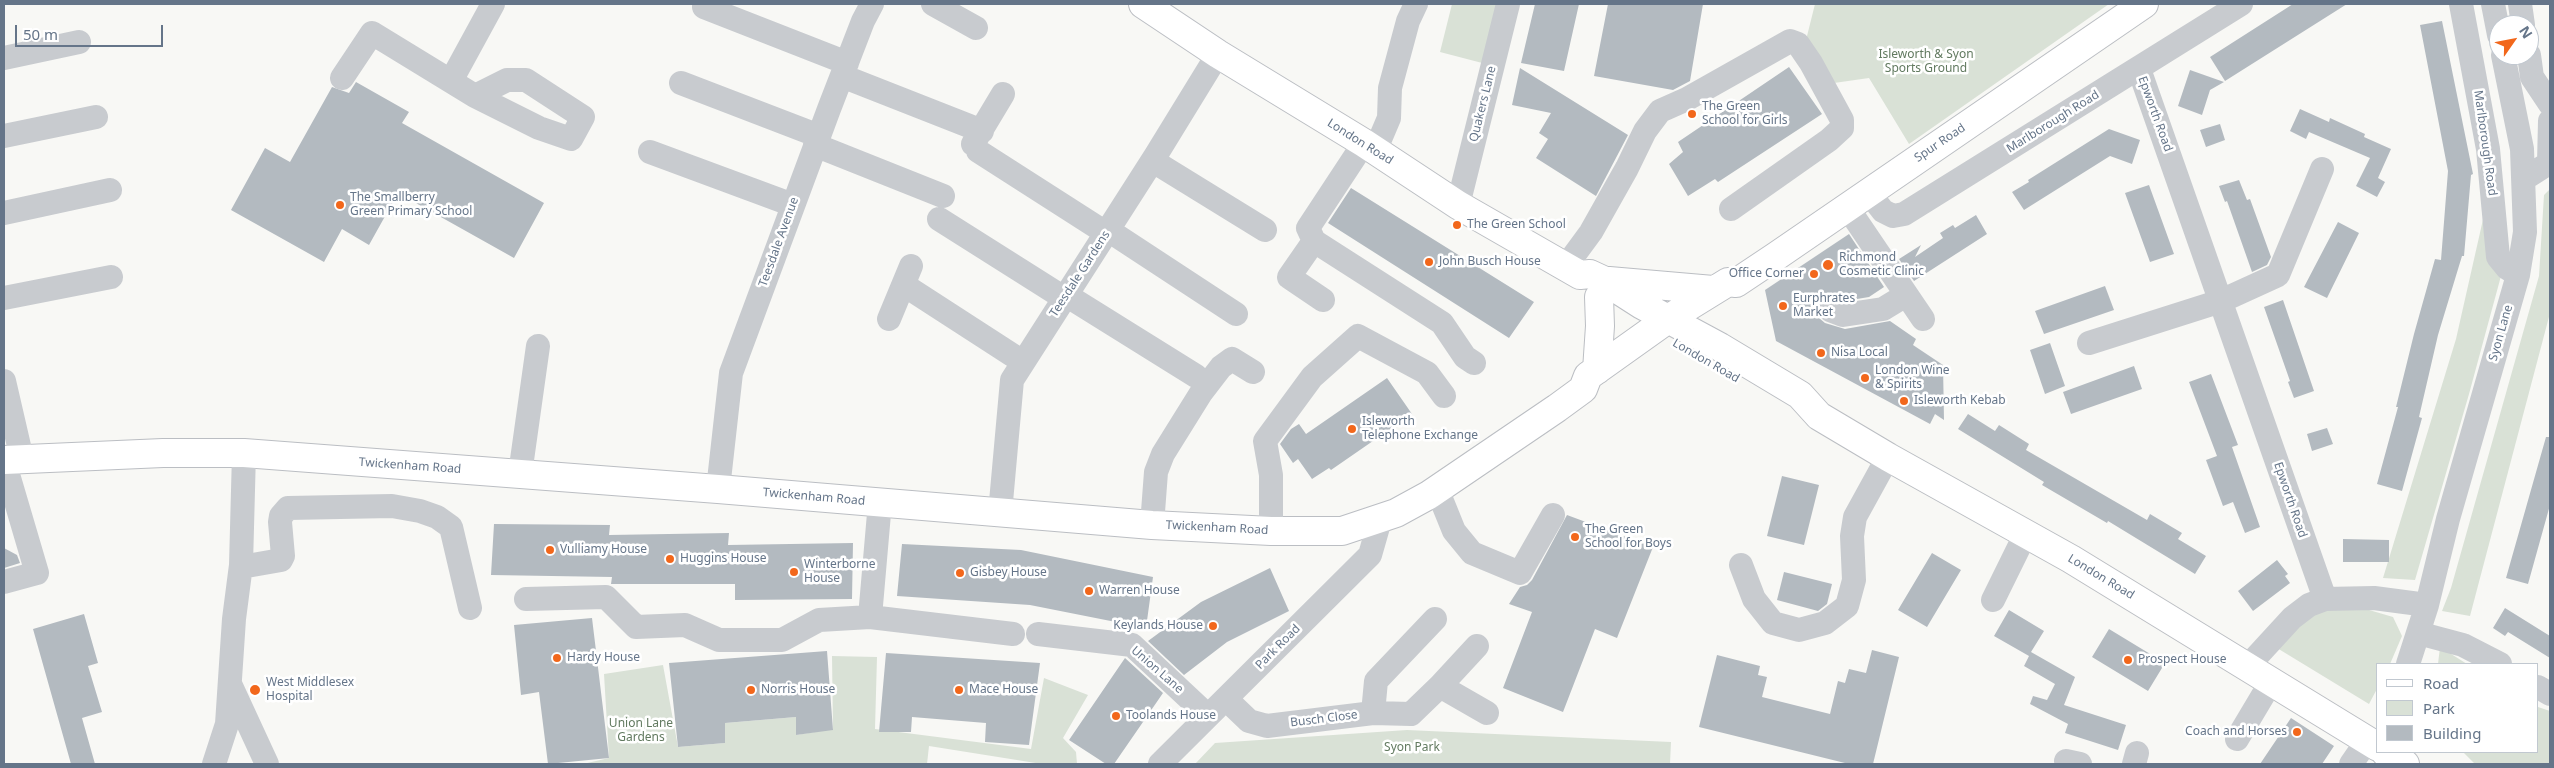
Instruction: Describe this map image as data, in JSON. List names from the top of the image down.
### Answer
{
  "streets": {
    "main road": ["London Road", "Spur Road", "Twickenham Road"],
    "street": [
      "Quakers Lane",
      "Epworth Road",
      "Marlborough Road",
      "Teesdale Avenue",
      "Teesdale Gardens",
      "Syon Lane",
      "Park Road",
      "Union Lane",
      "Busch Close"
    ]
  },
  "crossings": [
    ["Quakers Lane", "London Road"],
    ["Epworth Road", "Marlborough Road"],
    ["Marlborough Road", "Spur Road"],
    ["Marlborough Road", "Syon Lane"],
    ["London Road", "Spur Road"],
    ["London Road", "Teesdale Gardens"],
    ["London Road", "Twickenham Road"],
    ["Spur Road", "Twickenham Road"],
    ["Teesdale Avenue", "Twickenham Road"],
    ["Teesdale Gardens", "Twickenham Road"],
    ["Twickenham Road", "Park Road"],
    ["Park Road", "Union Lane"],
    ["Park Road", "Busch Close"]
  ],
  "parks": ["Isleworth & Syon Sports Ground", "Union Lane Gardens", "Syon Park"],
  "places": [
    "The Green School for Girls",
    "The Smallberry Green Primary School",
    "The Green School",
    "John Busch House",
    "Richmond Cosmetic Clinic",
    "Office Corner",
    "Eurphrates Market",
    "Nisa Local",
    "London Wine & Spirits",
    "Isleworth Kebab",
    "Isleworth Telephone Exchange",
    "The Green School for Boys",
    "Vulliamy House",
    "Huggins House",
    "Winterborne House",
    "Gisbey House",
    "Warren House",
    "Keylands House",
    "Hardy House",
    "Prospect House",
    "West Middlesex Hospital",
    "Norris House",
    "Mace House",
    "Toolands House",
    "Coach and Horses"
  ],
  "legend": ["Road", "Park", "Building"],
  "scale_bar": "50 m",
  "north": "top right"
}
